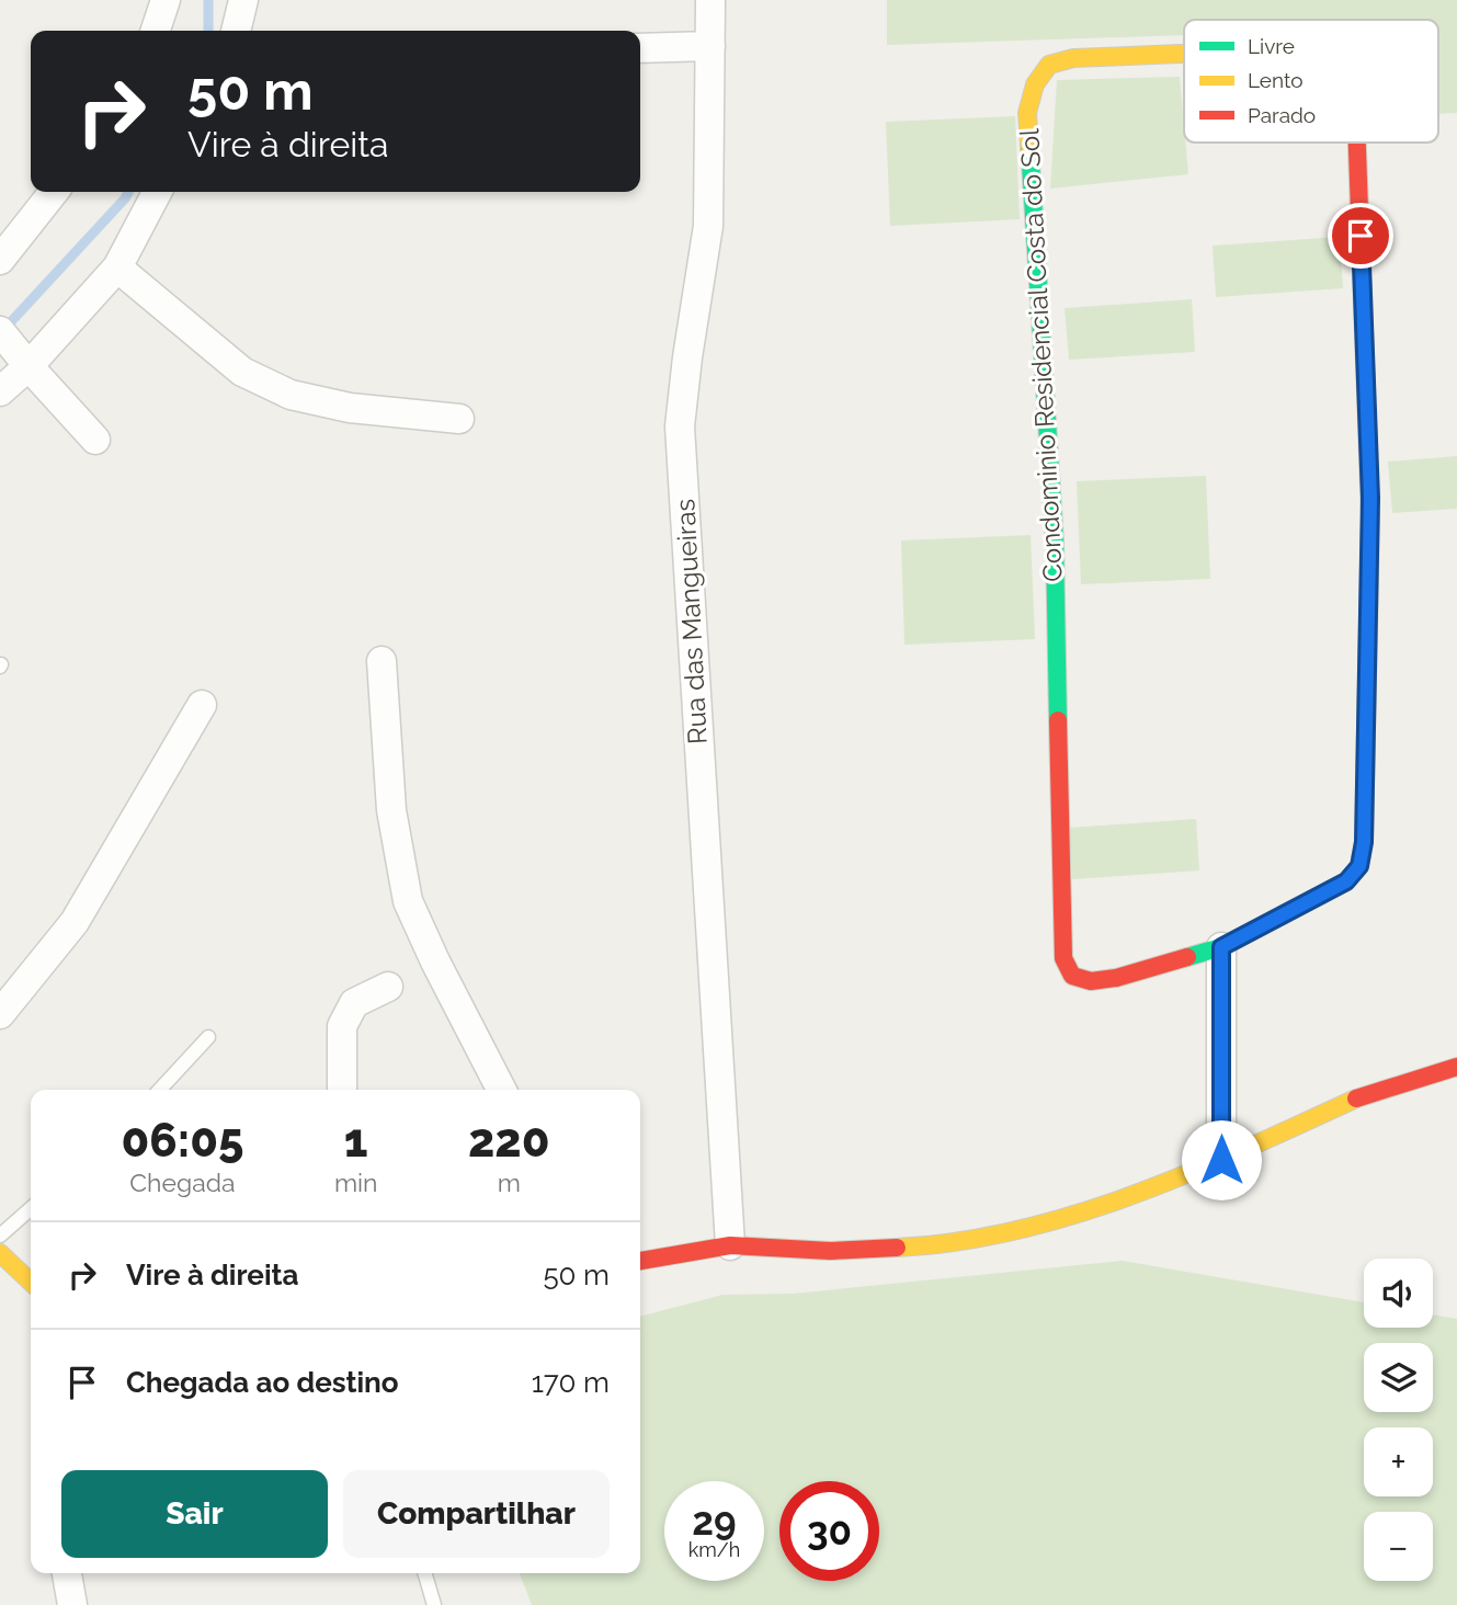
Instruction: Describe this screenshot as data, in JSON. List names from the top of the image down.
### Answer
{
  "streets": {
    "street": ["Condominio Residencial Costa do Sol", "Rua das Mangueiras"]
  },
  "legend": ["Livre", "Lento", "Parado"],
  "page": {
    "turn": ["50 m", "Vire à direita"],
    "eta": [
      "06:05",
      "Chegada",
      "1",
      "min",
      "220",
      "m"
    ],
    "list": [
      {
        "name": "Vire à direita",
        "value": "50 m"
      },
      {
        "name": "Chegada ao destino",
        "value": "170 m"
      }
    ],
    "map_buttons": ["+", "−"],
    "buttons": ["Sair", "Compartilhar"],
    "speed": "29 km/h",
    "limit": "30"
  }
}
